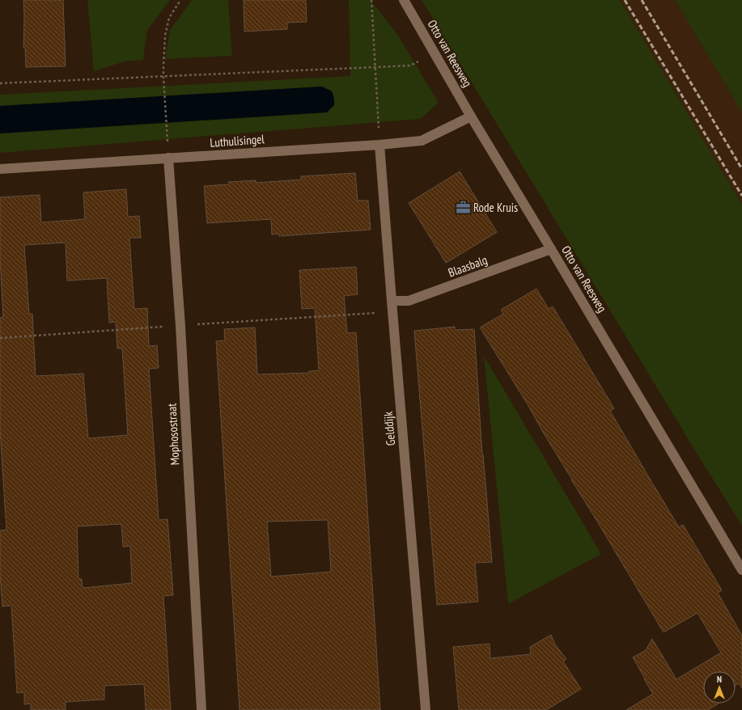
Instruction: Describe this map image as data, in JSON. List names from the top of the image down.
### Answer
{
  "streets": {
    "street": [
      "Otto van Reesweg",
      "Luthulisingel",
      "Blaasbalg",
      "Gelddijk",
      "Mophosostraat"
    ]
  },
  "crossings": [
    ["Otto van Reesweg", "Luthulisingel"],
    ["Otto van Reesweg", "Blaasbalg"],
    ["Luthulisingel", "Gelddijk"],
    ["Luthulisingel", "Mophosostraat"],
    ["Blaasbalg", "Gelddijk"]
  ],
  "places": {
    "office": ["Rode Kruis"]
  },
  "north": "top"
}
